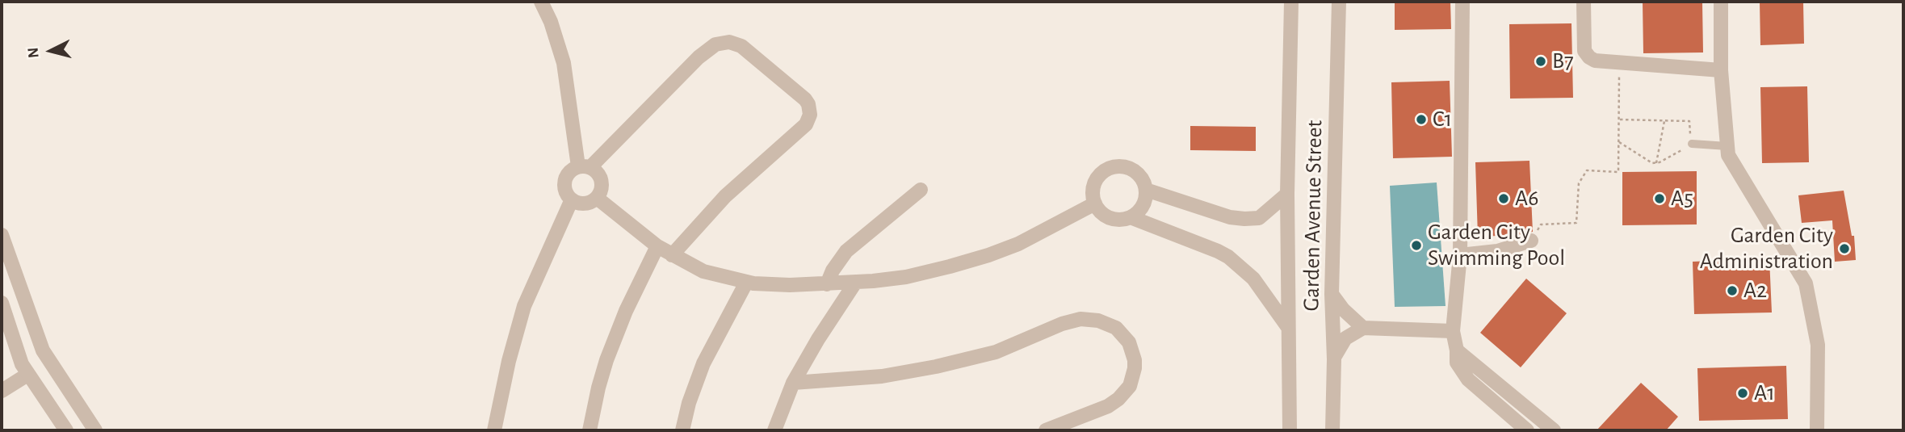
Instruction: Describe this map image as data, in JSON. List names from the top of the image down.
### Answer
{
  "streets": {
    "street": ["Garden Avenue Street"]
  },
  "places": [
    "B7",
    "C1",
    "A6",
    "A5",
    "Garden City Swimming Pool",
    "Garden City Administration",
    "A2",
    "A1"
  ],
  "north": "left"
}
